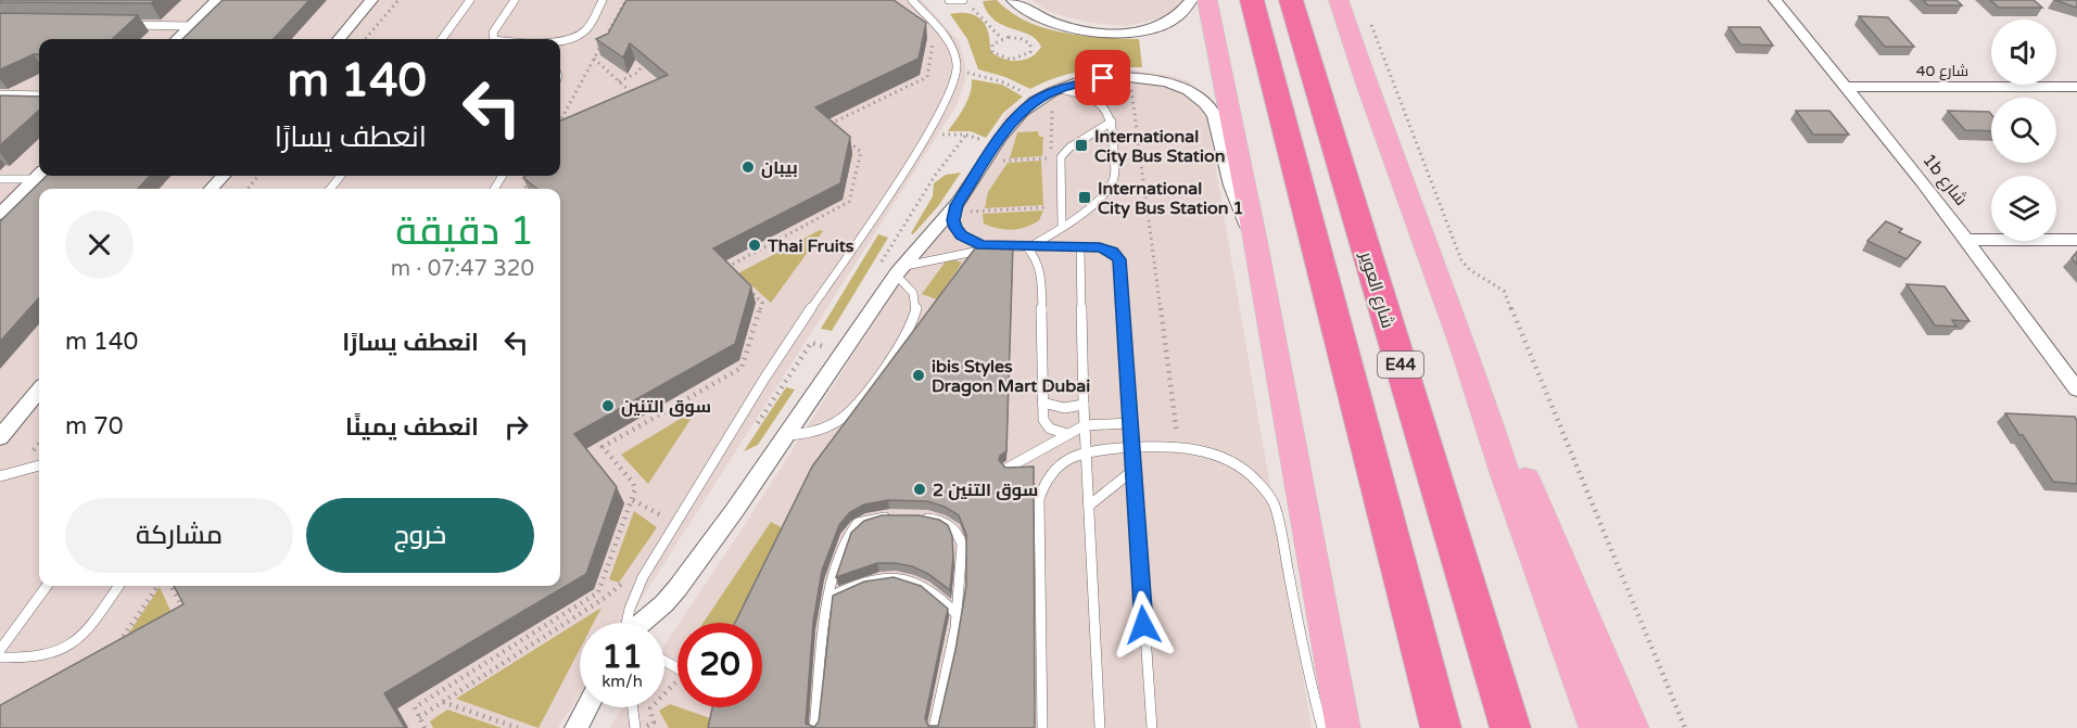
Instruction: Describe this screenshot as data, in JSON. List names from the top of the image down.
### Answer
{
  "streets": {
    "highway": ["شارع العوير", "E44"],
    "street": ["شارع 40", "1b شارع"]
  },
  "crossings": [
    ["شارع 40", "1b شارع"]
  ],
  "places": {
    "transit": ["International City Bus Station", "International City Bus Station 1"],
    "other": [
      "بيبان",
      "Thai Fruits",
      "ibis Styles Dragon Mart Dubai",
      "سوق التنين",
      "سوق التنين 2"
    ]
  },
  "page": {
    "turn": ["140 m", "انعطف يسارًا"],
    "heading": ["1 دقيقة", "320 m · 07:47"],
    "list": [
      {
        "name": "انعطف يسارًا",
        "value": "140 m"
      },
      {
        "name": "انعطف يمينًا",
        "value": "70 m"
      }
    ],
    "buttons": ["خروج", "مشاركة"],
    "speed": "11 km/h",
    "limit": "20"
  }
}
